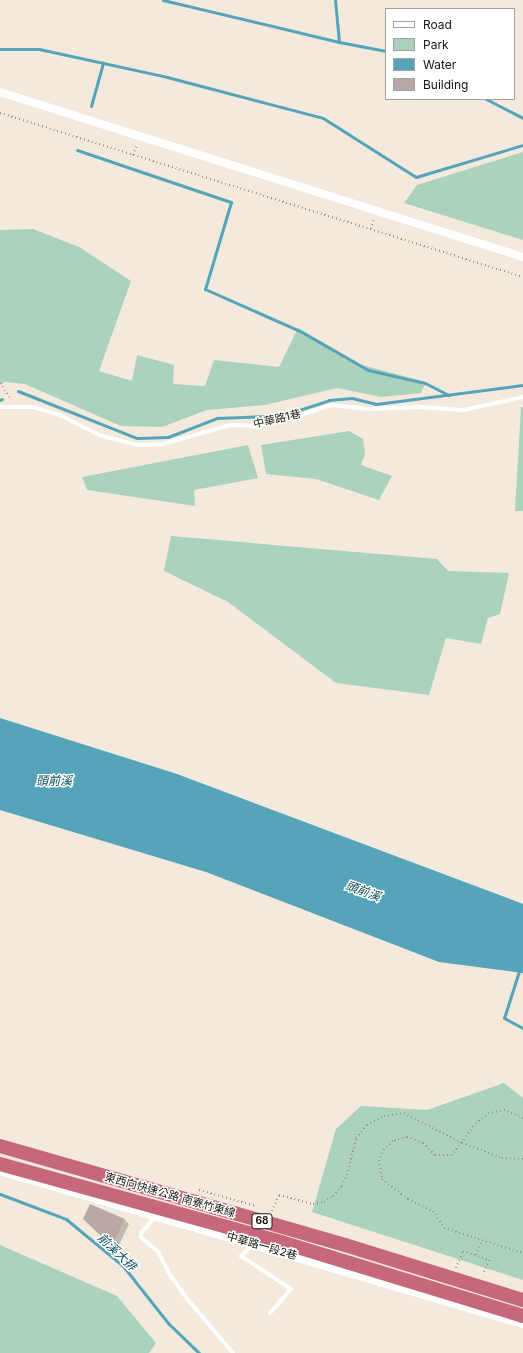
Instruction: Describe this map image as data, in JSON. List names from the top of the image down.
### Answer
{
  "streets": {
    "highway": ["東西向快速公路 南寮竹東線", "68"],
    "street": ["中華路一段2巷"],
    "lane": ["中華路1巷"]
  },
  "water": ["頭前溪", "前溪大排"],
  "legend": [
    "Road",
    "Park",
    "Water",
    "Building"
  ]
}
